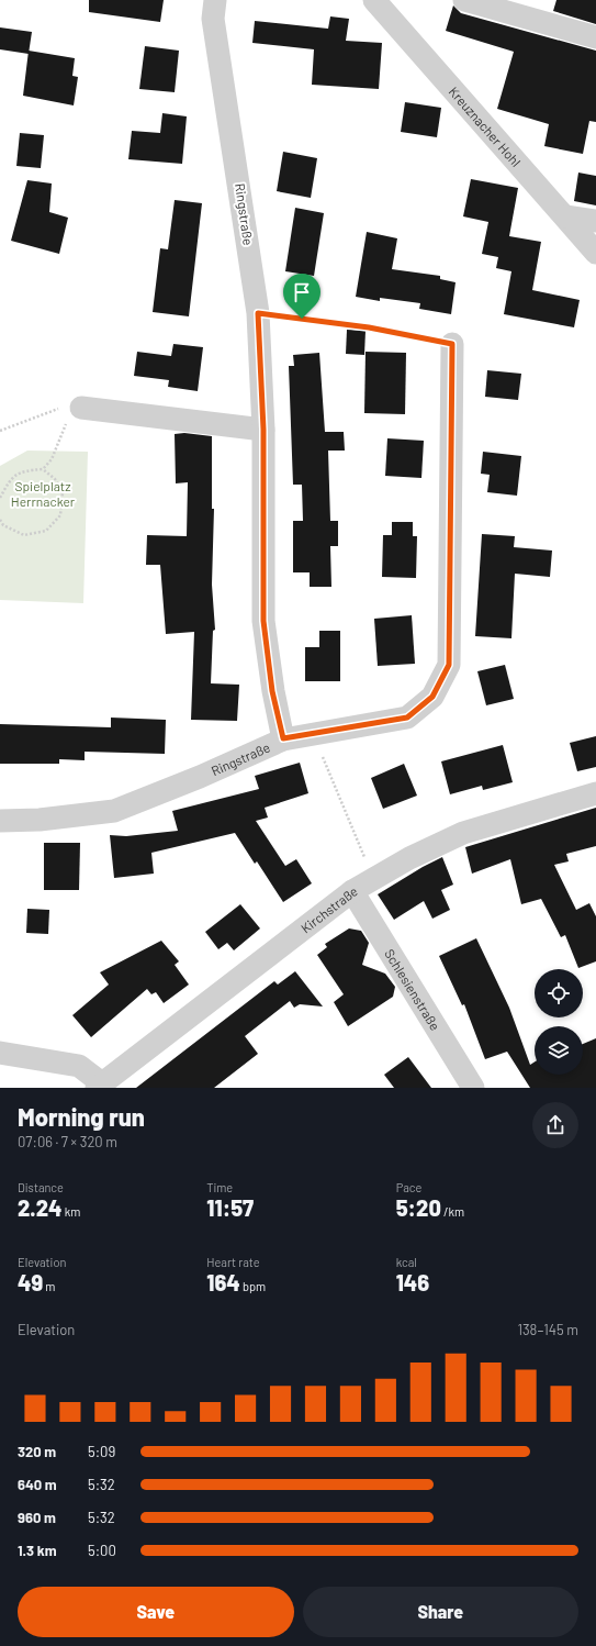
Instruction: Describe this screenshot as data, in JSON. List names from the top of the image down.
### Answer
{
  "streets": {
    "street": [
      "Kreuznacher Hohl",
      "Ringstraße",
      "Kirchstraße",
      "Schlesienstraße"
    ]
  },
  "crossings": [
    ["Kirchstraße", "Schlesienstraße"]
  ],
  "parks": ["Spielplatz Herrnacker"],
  "page": {
    "heading": ["Morning run", "07:06 · 7 × 320 m"],
    "stats": [
      ["Distance", "2.24 km"],
      ["Time", "11:57"],
      ["Pace", "5:20 /km"],
      ["Elevation", "49 m"],
      ["Heart rate", "164 bpm"],
      ["kcal", "146"]
    ],
    "chart": ["Elevation", "138–145 m"],
    "list": [
      {
        "name": "320 m",
        "note": "5:09"
      },
      {
        "name": "640 m",
        "note": "5:32"
      },
      {
        "name": "960 m",
        "note": "5:32"
      },
      {
        "name": "1.3 km",
        "note": "5:00"
      }
    ],
    "buttons": ["Save", "Share"]
  }
}
